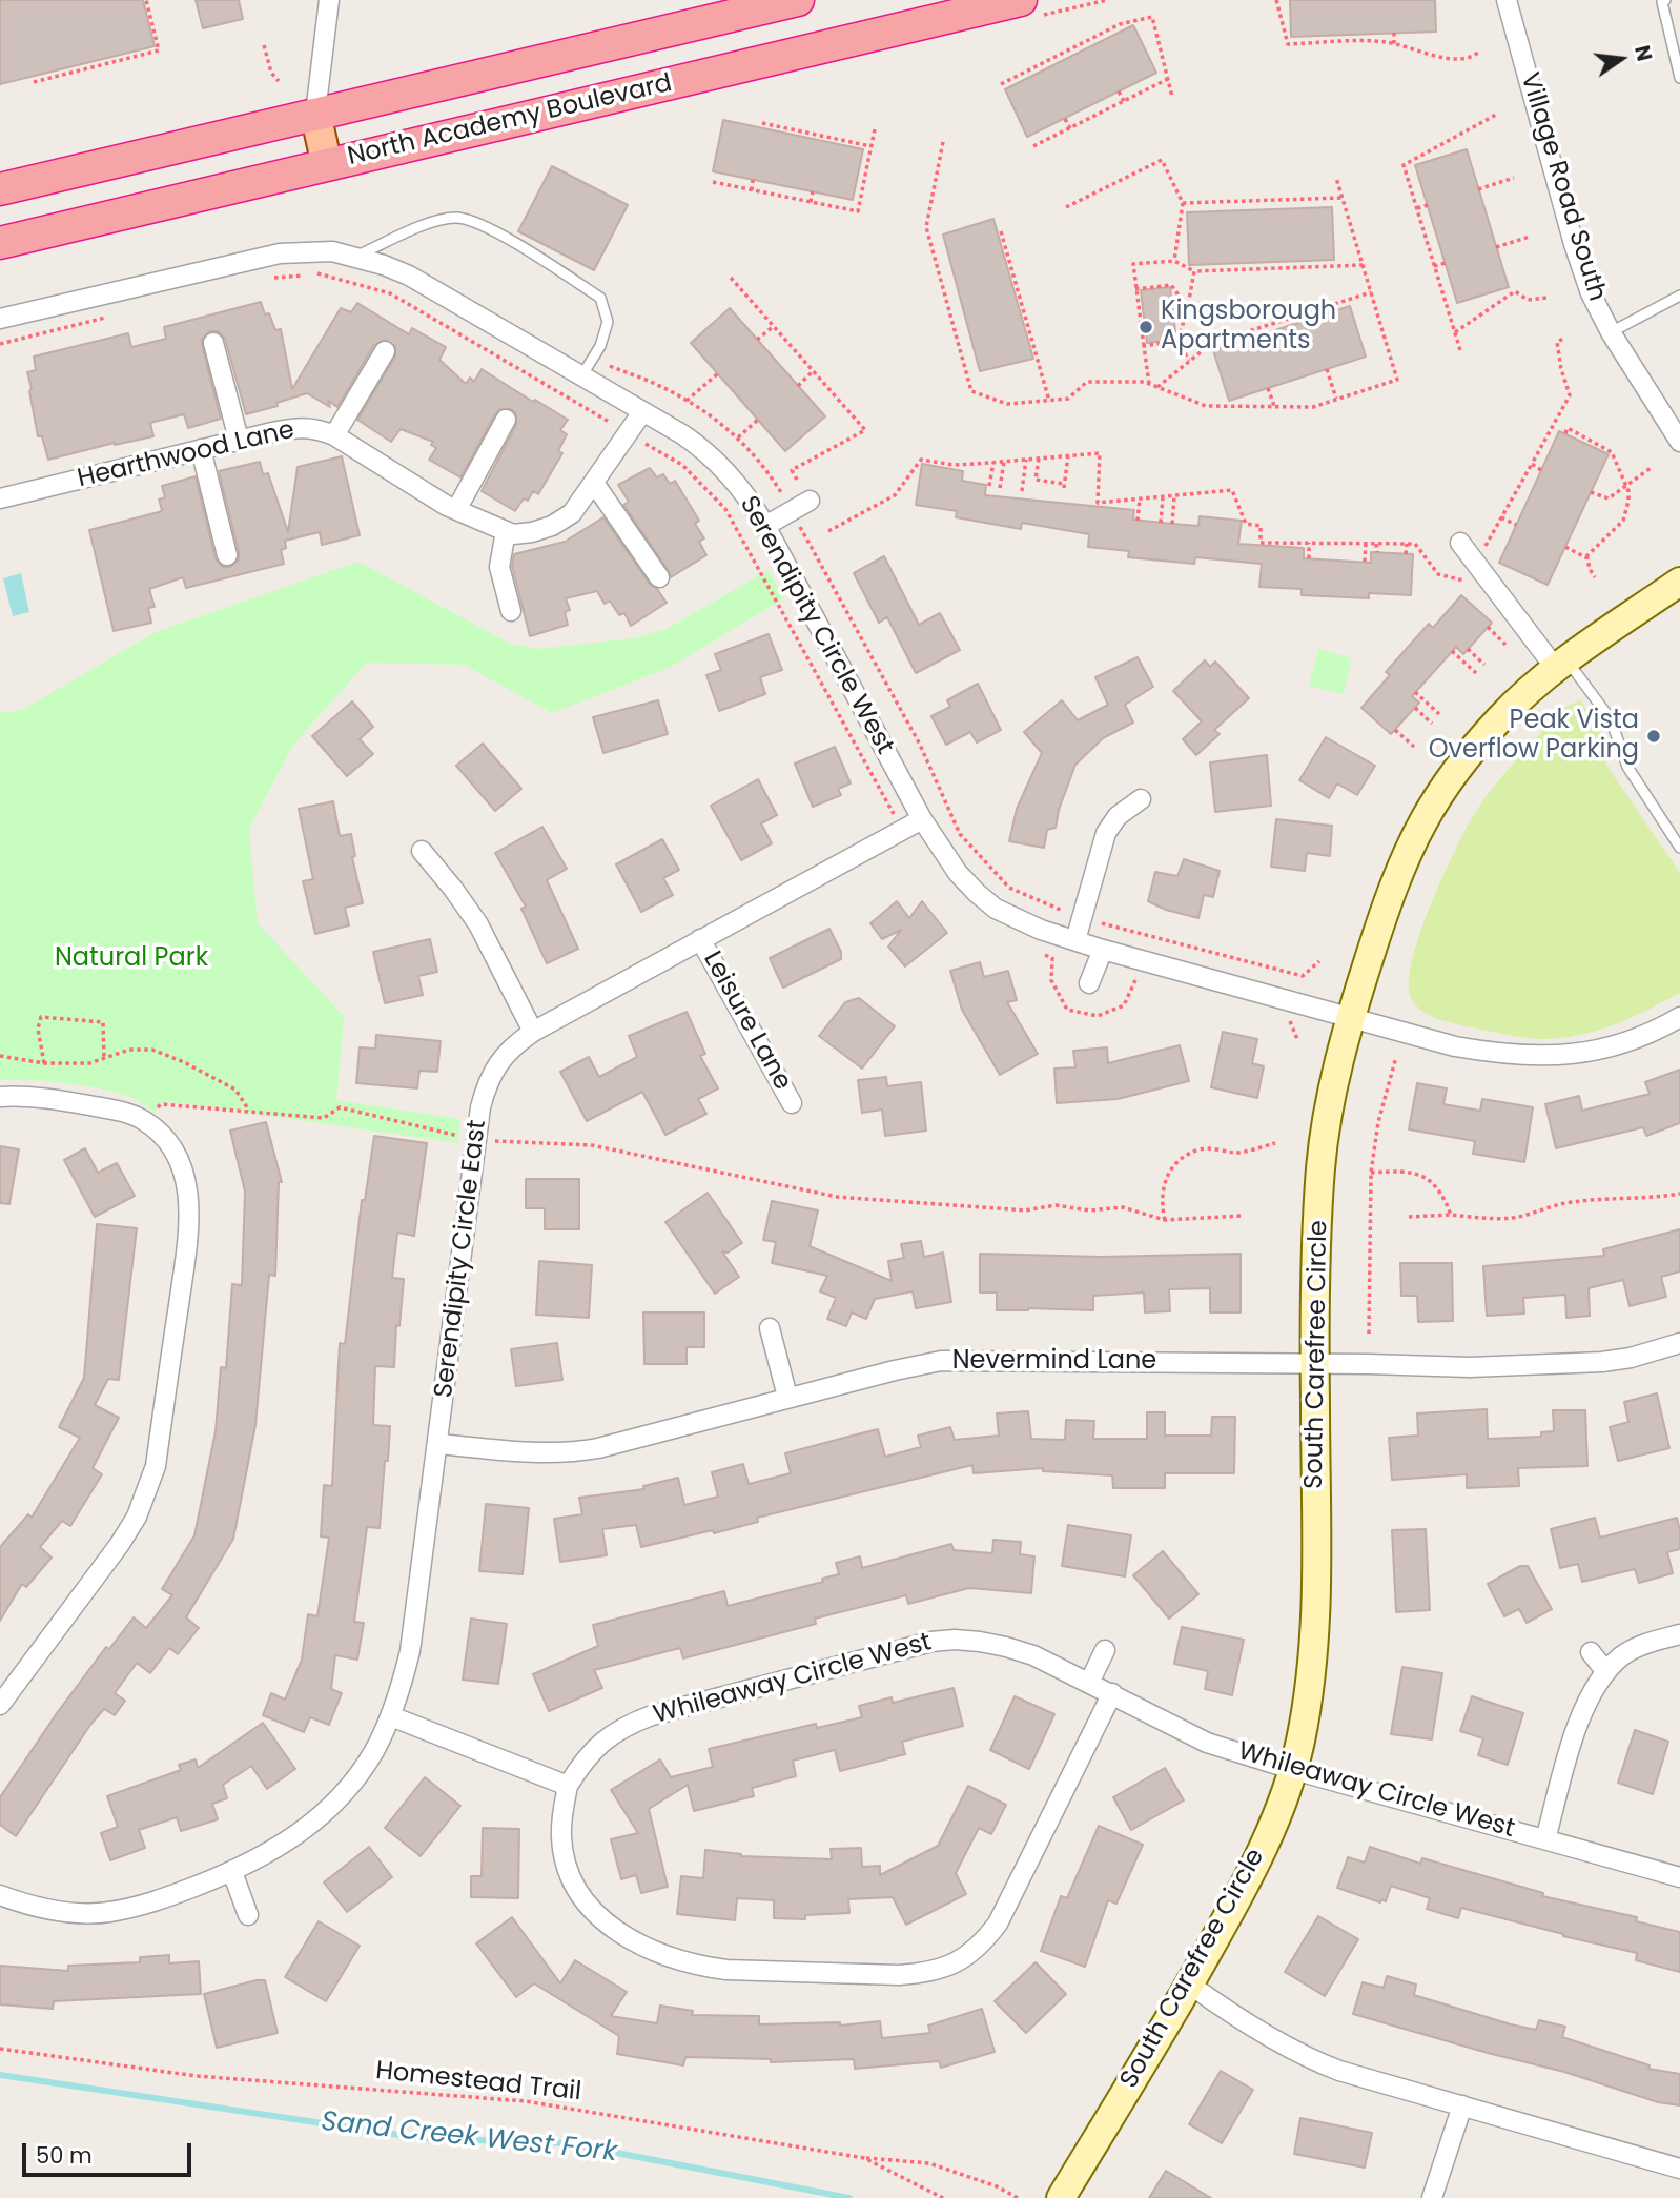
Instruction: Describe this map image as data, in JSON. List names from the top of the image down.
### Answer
{
  "streets": {
    "highway": ["North Academy Boulevard"],
    "main road": ["South Carefree Circle"],
    "street": [
      "Village Road South",
      "Hearthwood Lane",
      "Serendipity Circle West",
      "Leisure Lane",
      "Serendipity Circle East",
      "Nevermind Lane",
      "Whileaway Circle West"
    ],
    "path": ["Homestead Trail"]
  },
  "crossings": [
    ["Hearthwood Lane", "Serendipity Circle West"],
    ["Serendipity Circle West", "Serendipity Circle East"],
    ["Serendipity Circle West", "South Carefree Circle"],
    ["Leisure Lane", "Serendipity Circle East"],
    ["Serendipity Circle East", "Nevermind Lane"],
    ["South Carefree Circle", "Nevermind Lane"],
    ["South Carefree Circle", "Whileaway Circle West"]
  ],
  "water": ["Sand Creek West Fork"],
  "parks": ["Natural Park"],
  "places": ["Kingsborough Apartments", "Peak Vista Overflow Parking"],
  "scale_bar": "50 m",
  "north": "right"
}
